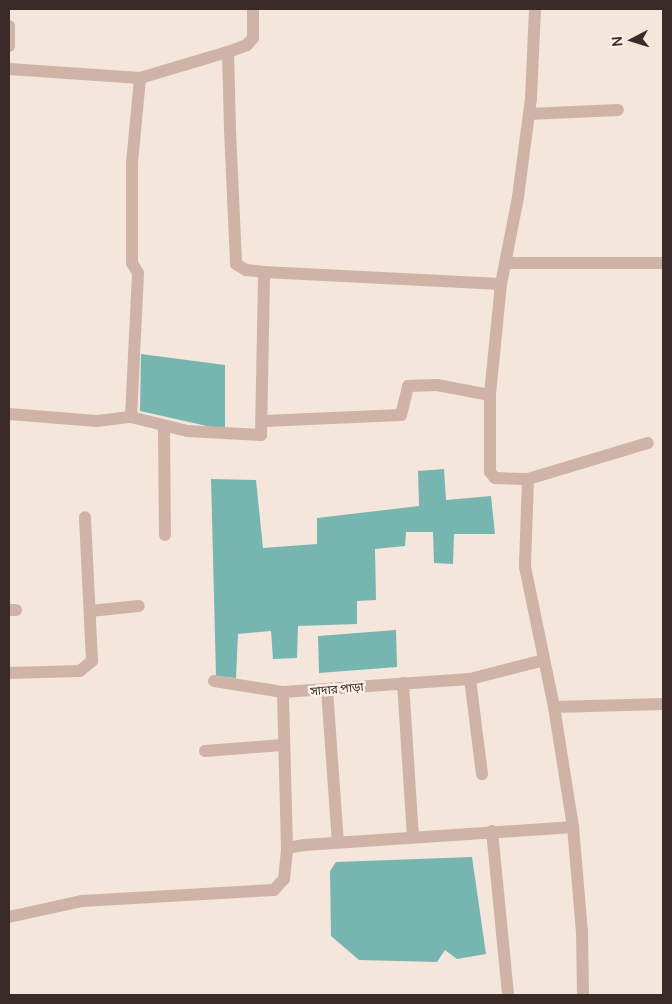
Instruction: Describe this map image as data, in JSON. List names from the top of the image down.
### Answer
{
  "streets": {
    "street": ["সাদার পাড়া"]
  },
  "north": "left"
}
